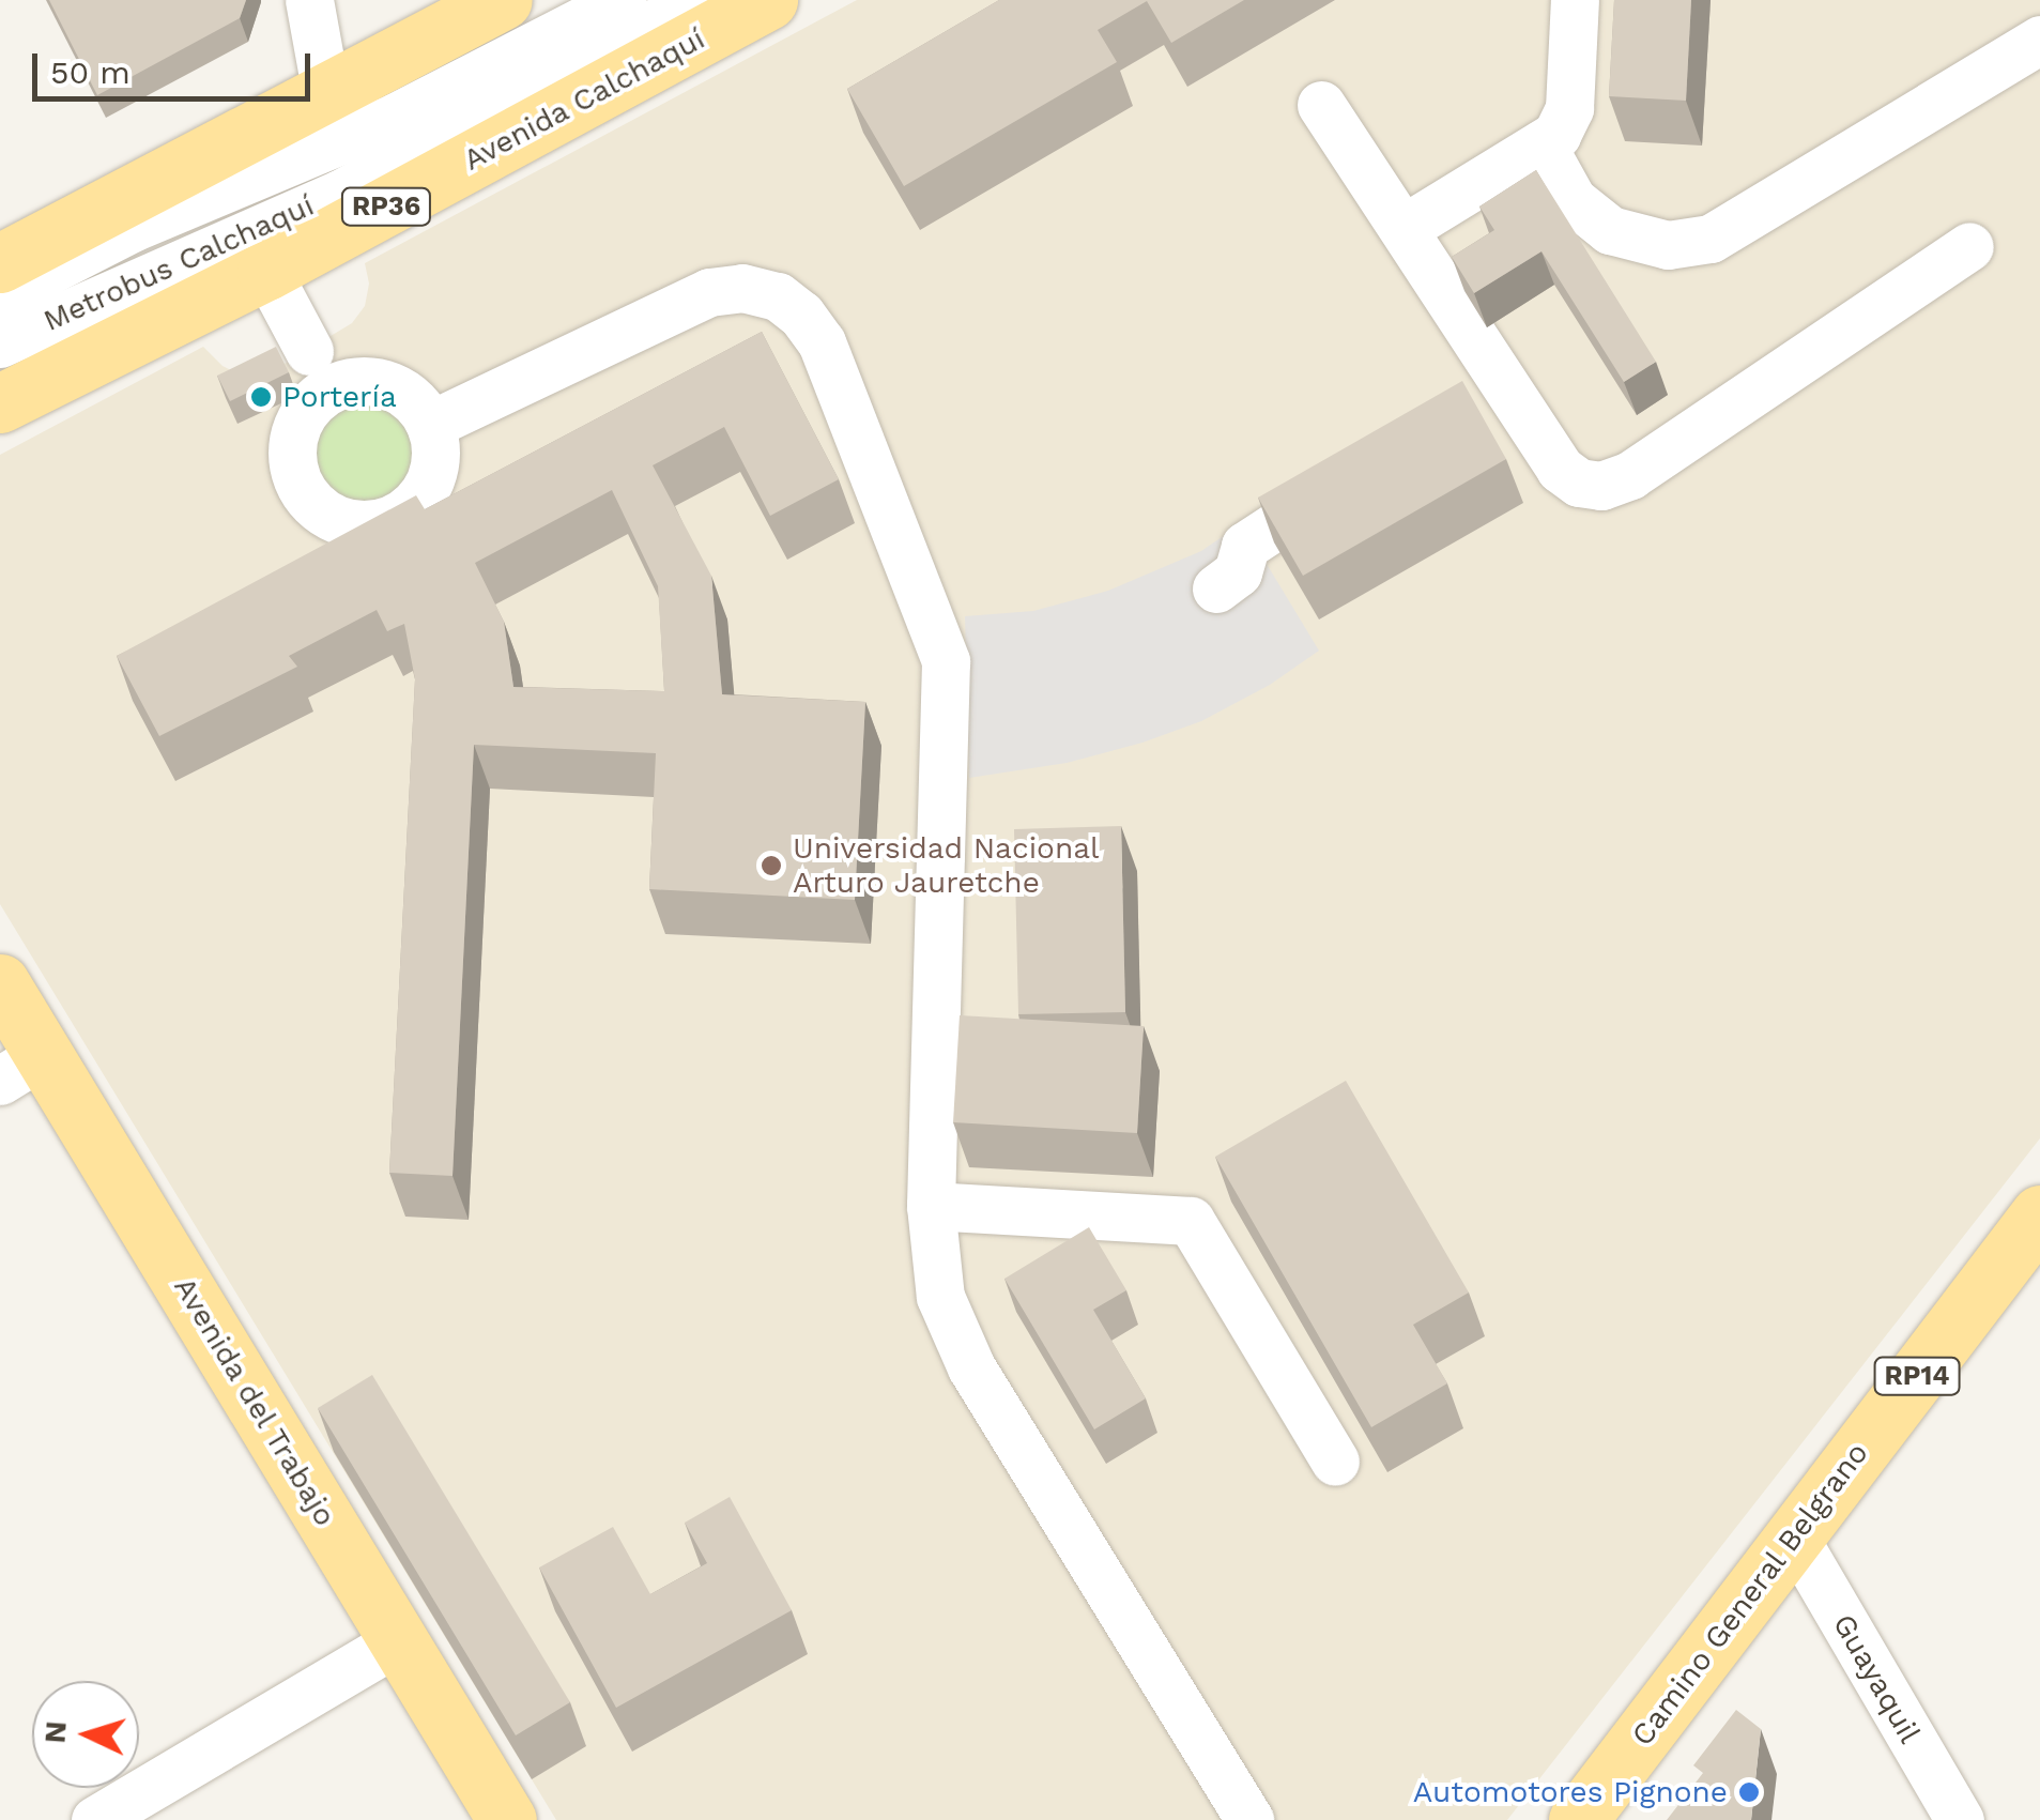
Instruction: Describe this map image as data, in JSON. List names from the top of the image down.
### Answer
{
  "streets": {
    "main road": [
      "Avenida Calchaquí",
      "RP36",
      "RP14",
      "Avenida del Trabajo",
      "Camino General Belgrano"
    ],
    "street": ["Metrobus Calchaquí", "Guayaquil"]
  },
  "crossings": [
    ["Camino General Belgrano", "Guayaquil"]
  ],
  "places": ["Portería", "Universidad Nacional Arturo Jauretche", "Automotores Pignone"],
  "scale_bar": "50 m",
  "north": "left"
}
